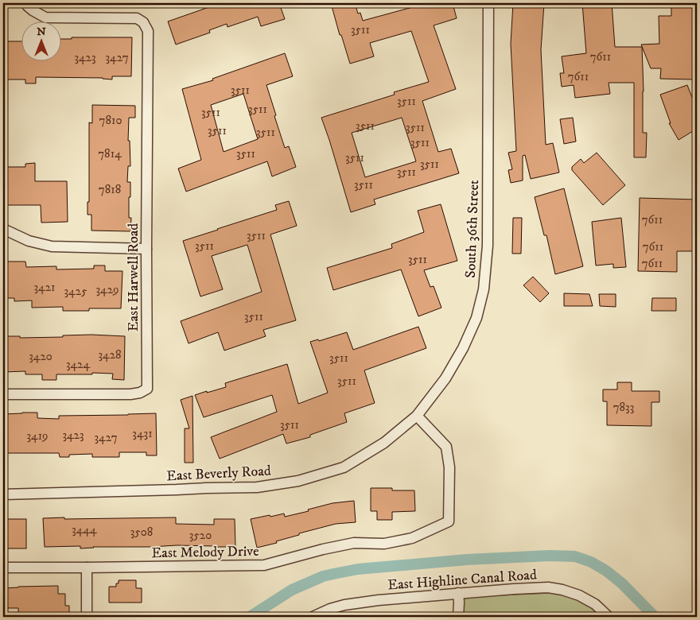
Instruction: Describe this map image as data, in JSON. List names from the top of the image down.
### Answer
{
  "streets": {
    "street": [
      "South 36th Street",
      "East Harwell Road",
      "East Beverly Road",
      "East Melody Drive",
      "East Highline Canal Road"
    ]
  },
  "crossings": [
    ["South 36th Street", "East Beverly Road"],
    ["South 36th Street", "East Melody Drive"],
    ["East Beverly Road", "East Melody Drive"]
  ],
  "house_numbers": [
    "3511",
    "7611",
    "3423",
    "3427",
    "7611",
    "3511",
    "3511",
    "3511",
    "3511",
    "7810",
    "3511",
    "3511",
    "3511",
    "3511",
    "3511",
    "7814",
    "3511",
    "3511",
    "3511",
    "3511",
    "3511",
    "7818",
    "7611",
    "3511",
    "3511",
    "7611",
    "3511",
    "7611",
    "3421",
    "3429",
    "3425",
    "3511",
    "3428",
    "3420",
    "3511",
    "3424",
    "3511",
    "7833",
    "3511",
    "3431",
    "3423",
    "3419",
    "3427",
    "3444",
    "3508",
    "3520"
  ],
  "north": "top"
}
